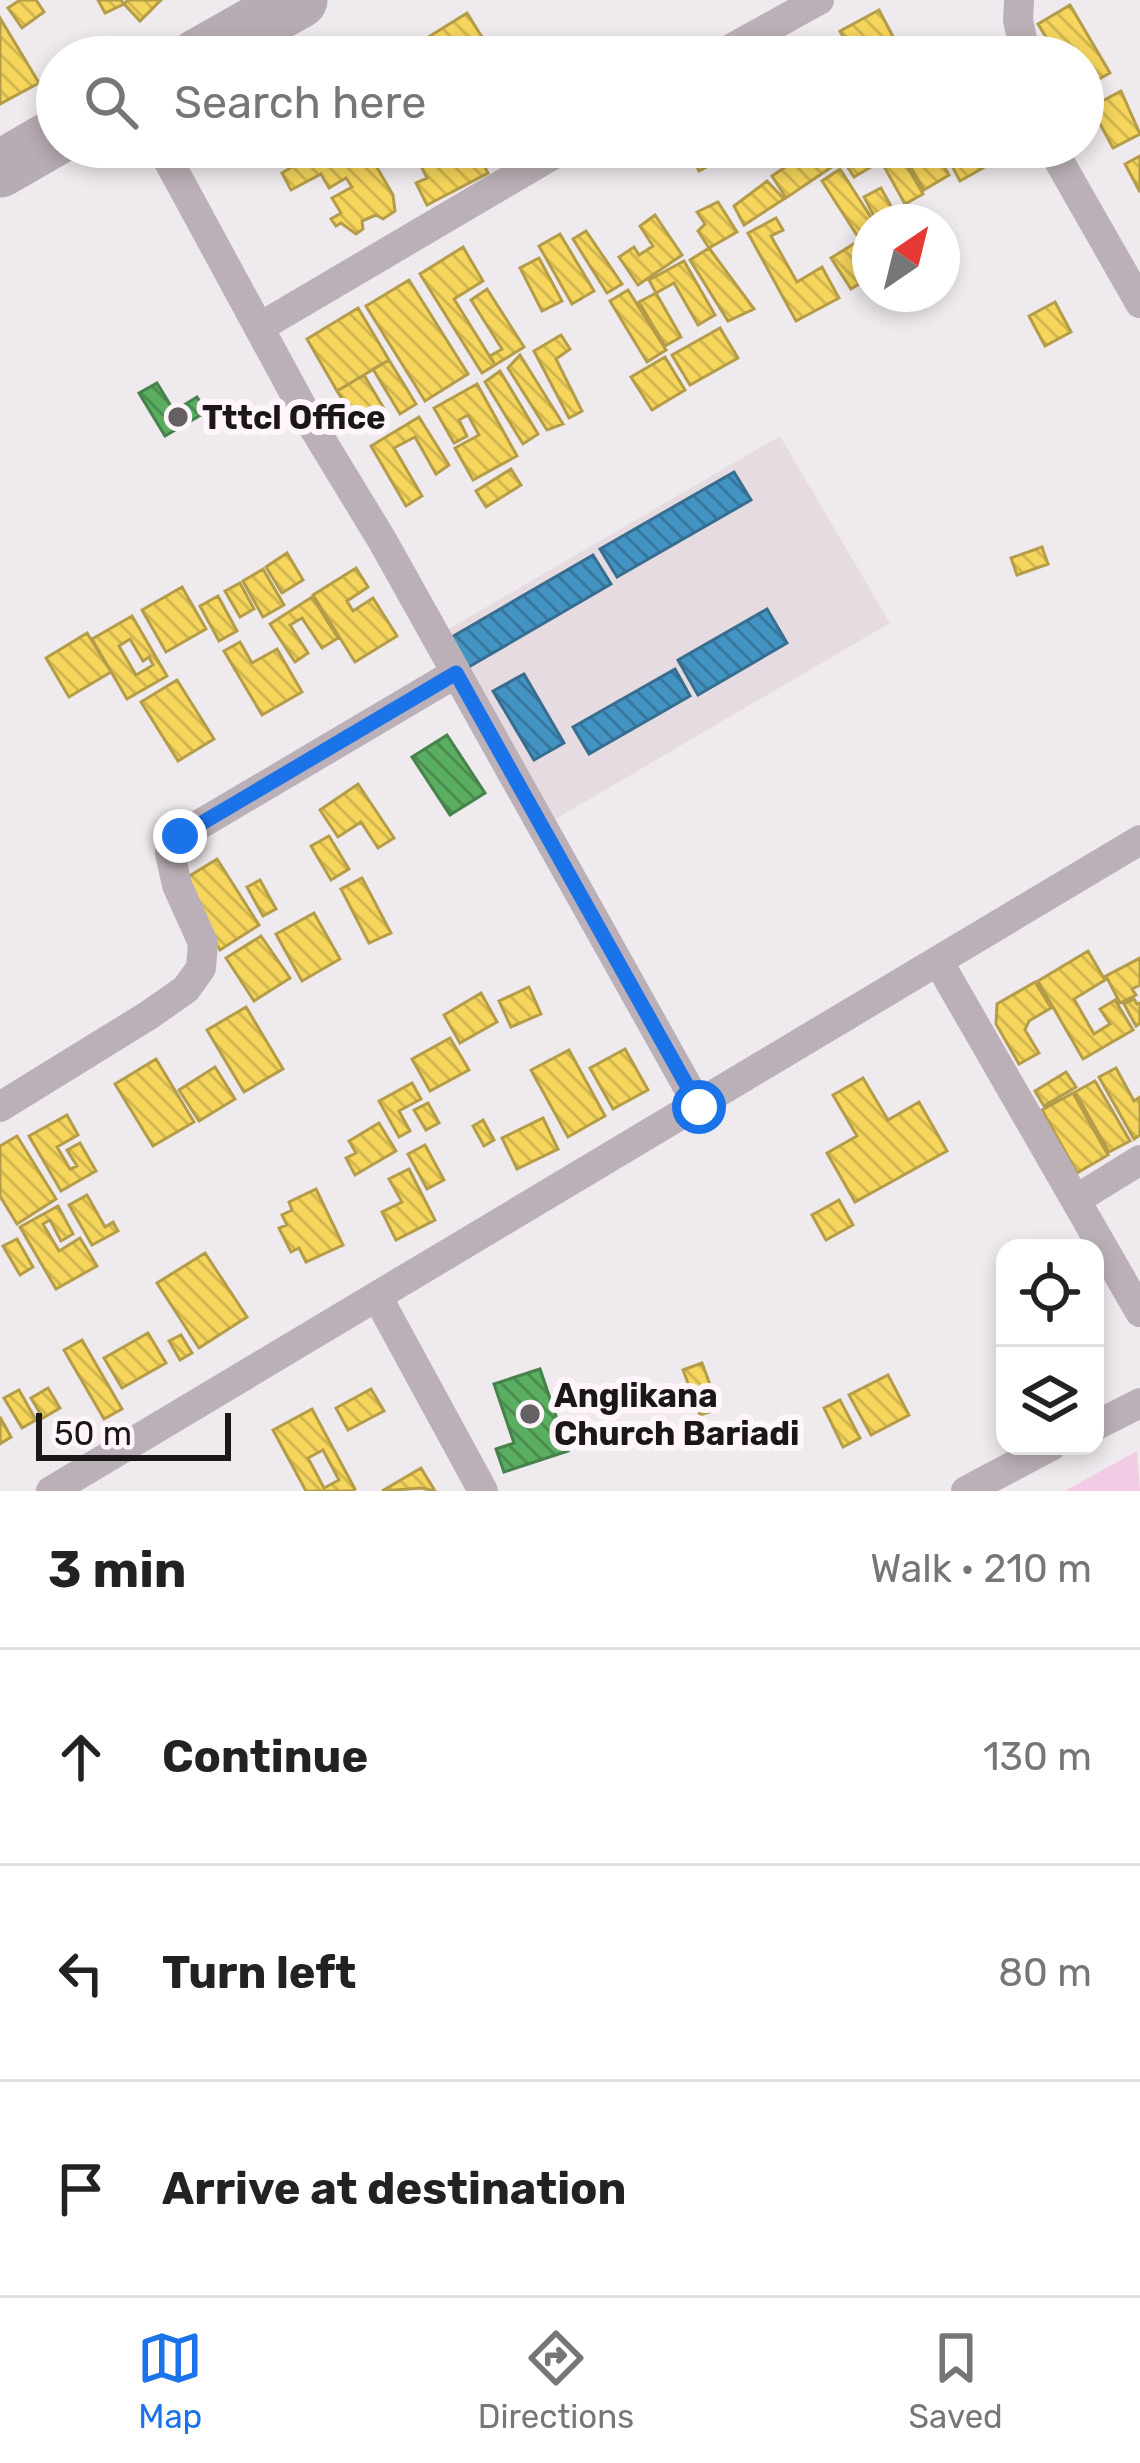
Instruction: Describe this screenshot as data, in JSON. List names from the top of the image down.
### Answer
{
  "places": ["Tttcl Office", "Anglikana Church Bariadi"],
  "scale_bar": "50 m",
  "north": "top right",
  "page": {
    "search": "Search here",
    "scale": "50 m",
    "heading": ["3 min", "Walk · 210 m"],
    "list": [
      ["Continue", "130 m"],
      ["Turn left", "80 m"],
      "Arrive at destination"
    ],
    "nav": ["Map", "Directions", "Saved"]
  }
}
